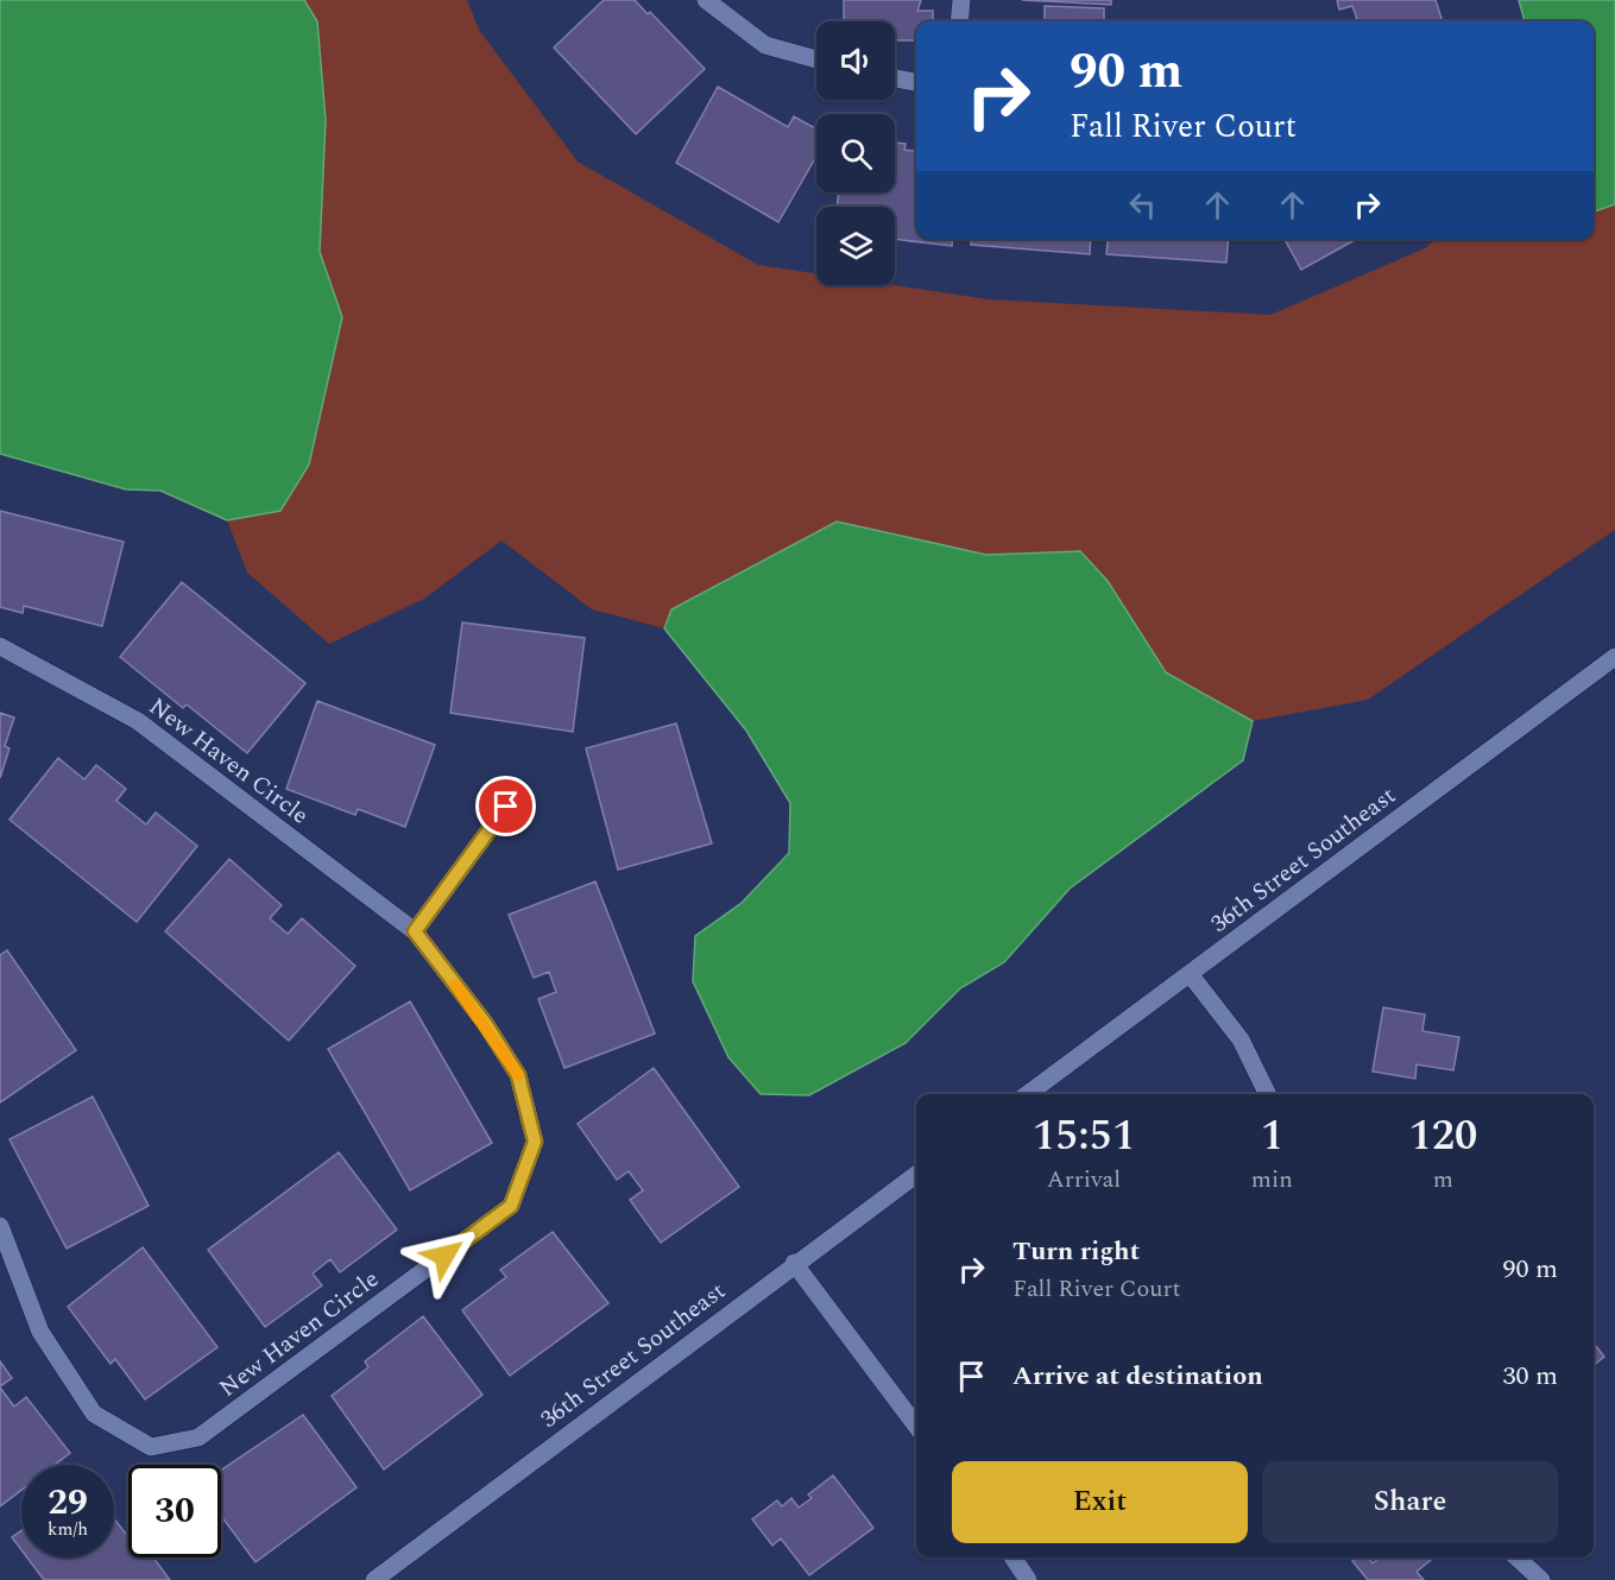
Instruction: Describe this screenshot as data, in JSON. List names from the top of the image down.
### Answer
{
  "streets": {
    "street": ["New Haven Circle", "36th Street Southeast"]
  },
  "page": {
    "turn": ["90 m", "Fall River Court"],
    "eta": [
      "15:51",
      "Arrival",
      "1",
      "min",
      "120",
      "m"
    ],
    "list": [
      {
        "name": "Turn right",
        "note": "Fall River Court",
        "value": "90 m"
      },
      {
        "name": "Arrive at destination",
        "value": "30 m"
      }
    ],
    "buttons": ["Exit", "Share"],
    "speed": "29 km/h",
    "limit": "30"
  }
}
